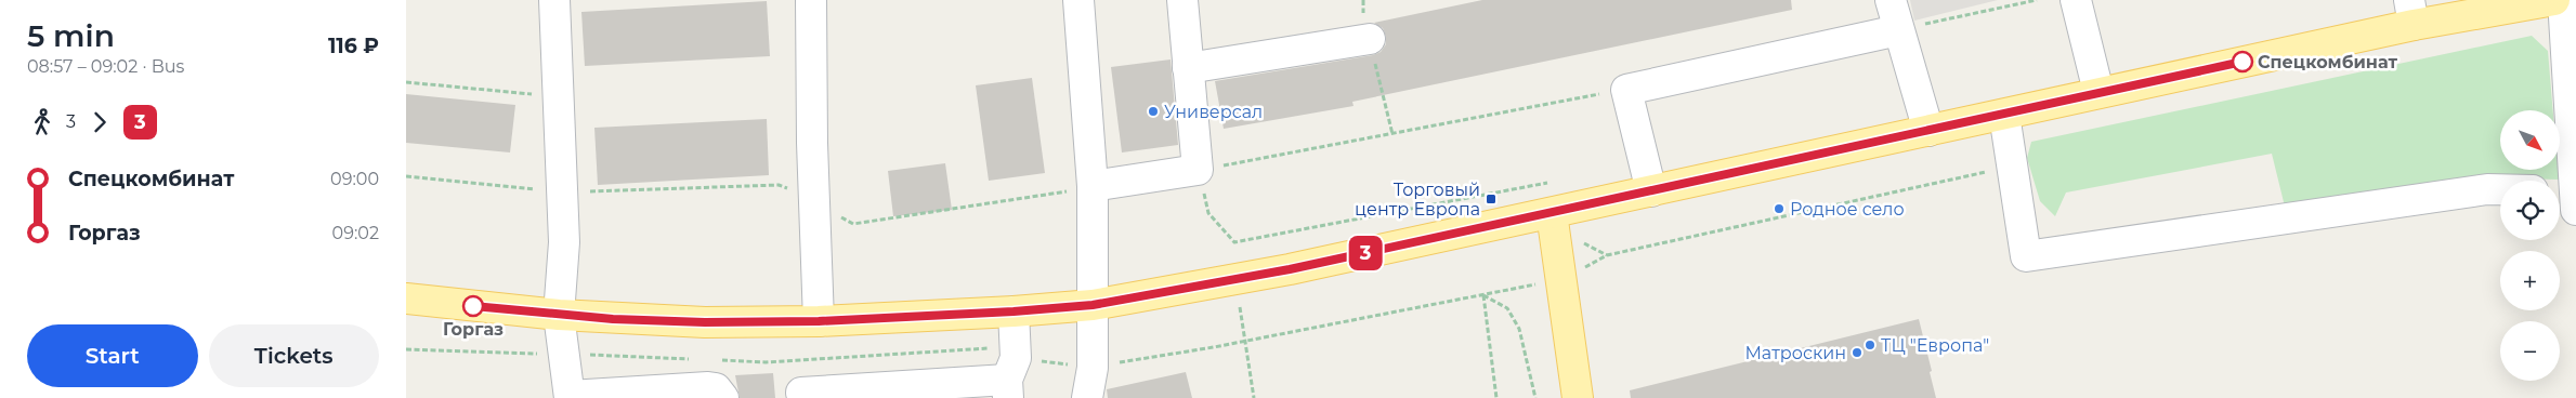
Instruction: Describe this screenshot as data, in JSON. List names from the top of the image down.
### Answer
{
  "places": {
    "other": [
      "Спецкомбинат",
      "Универсал",
      "Родное село",
      "Горгаз",
      "ТЦ \"Европа\"",
      "Матроскин"
    ],
    "transit": ["Торговый центр Европа"]
  },
  "lines": ["bus line 3"],
  "north": "bottom right",
  "page": {
    "heading": ["5 min", "08:57 – 09:02 · Bus", "116 ₽"],
    "on_map": "3",
    "legs": ["3", "3"],
    "map_buttons": ["+", "−"],
    "list": [
      {
        "name": "Спецкомбинат",
        "value": "09:00"
      },
      {
        "name": "Горгаз",
        "value": "09:02"
      }
    ],
    "buttons": ["Start", "Tickets"]
  }
}
